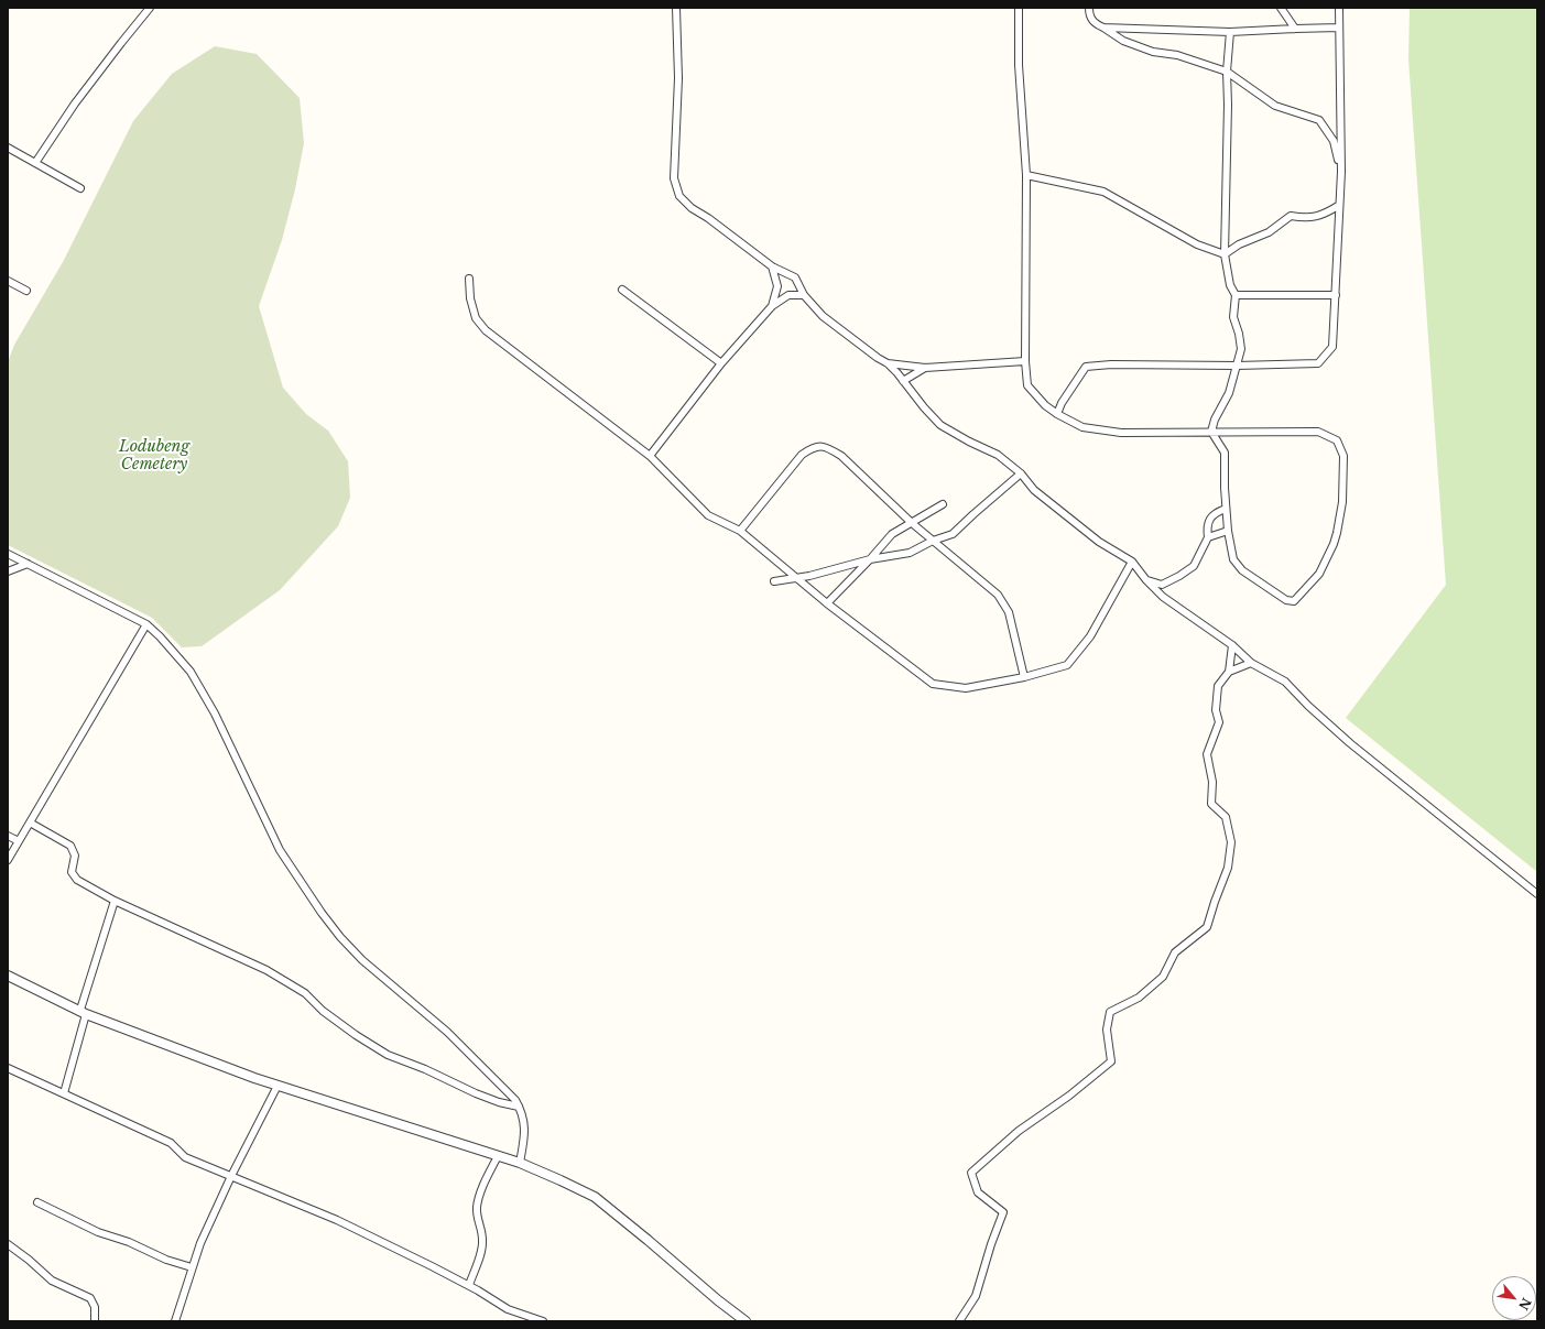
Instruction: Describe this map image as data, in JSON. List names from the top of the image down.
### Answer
{
  "parks": ["Lodubeng Cemetery"],
  "north": "bottom right"
}
